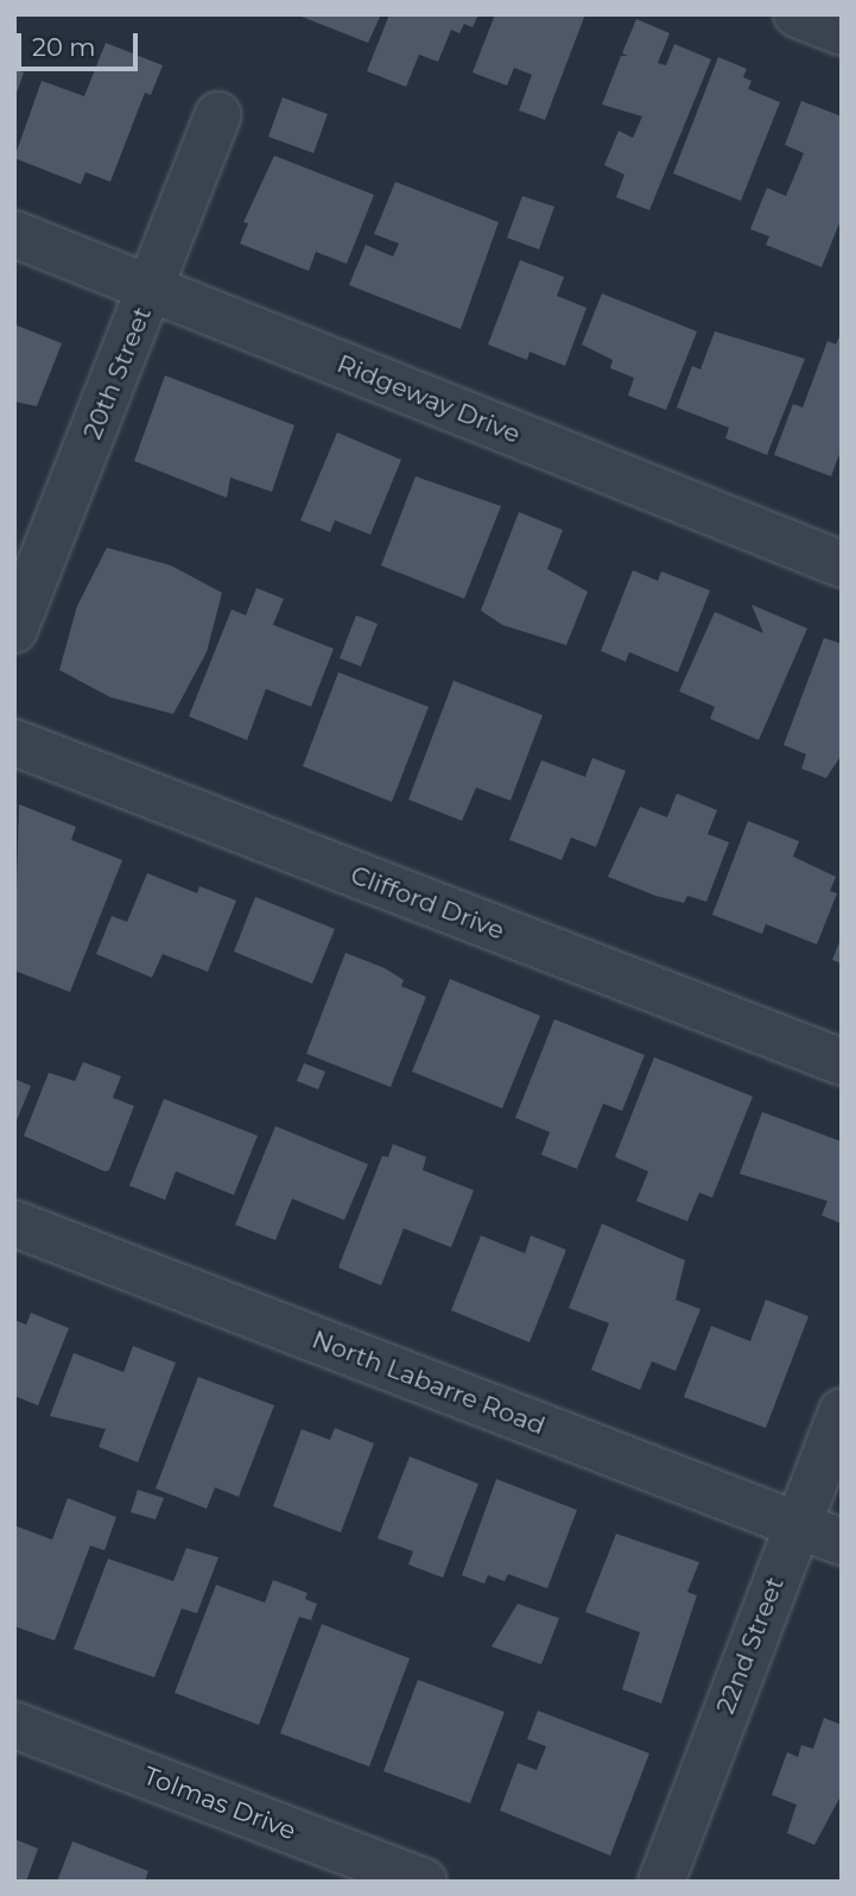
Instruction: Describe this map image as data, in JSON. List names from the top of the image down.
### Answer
{
  "streets": {
    "street": [
      "20th Street",
      "Ridgeway Drive",
      "Clifford Drive",
      "North Labarre Road",
      "22nd Street",
      "Tolmas Drive"
    ]
  },
  "crossings": [
    ["20th Street", "Ridgeway Drive"],
    ["North Labarre Road", "22nd Street"]
  ],
  "scale_bar": "20 m"
}
